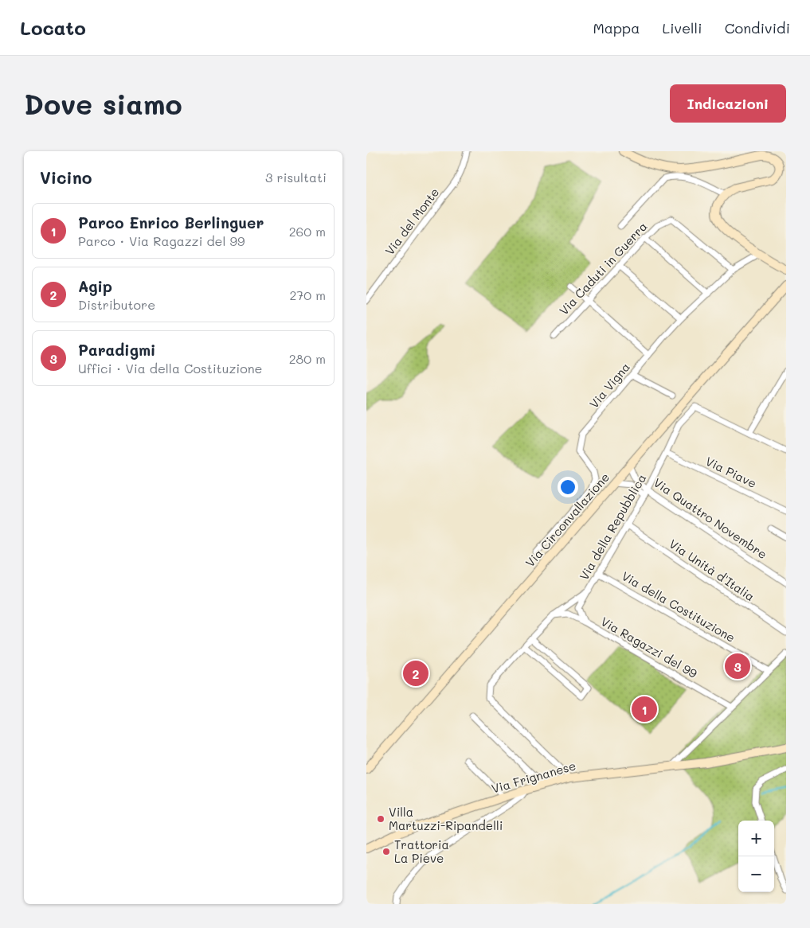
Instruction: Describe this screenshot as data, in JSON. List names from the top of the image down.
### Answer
{
  "streets": {
    "main road": ["Via Circonvallazione", "Via Frignanese"],
    "street": [
      "Via del Monte",
      "Via Caduti in Guerra",
      "Via Vigna",
      "Via Piave",
      "Via Quattro Novembre",
      "Via della Repubblica",
      "Via Unità d'Italia",
      "Via della Costituzione",
      "Via Ragazzi del 99"
    ]
  },
  "crossings": [
    ["Via Caduti in Guerra", "Via Vigna"],
    ["Via Piave", "Via della Repubblica"],
    ["Via Quattro Novembre", "Via Circonvallazione"],
    ["Via Quattro Novembre", "Via della Repubblica"],
    ["Via della Repubblica", "Via Unità d'Italia"],
    ["Via della Repubblica", "Via della Costituzione"],
    ["Via della Repubblica", "Via Ragazzi del 99"],
    ["Via della Repubblica", "Via Frignanese"]
  ],
  "places": ["Villa Martuzzi-Ripandelli", "Trattoria La Pieve"],
  "page": {
    "header": "Locato",
    "nav": ["Mappa", "Livelli", "Condividi"],
    "buttons": "Indicazioni",
    "title": "Dove siamo",
    "heading": ["Vicino", "3 risultati"],
    "list": [
      {
        "mark": "1",
        "name": "Parco Enrico Berlinguer",
        "note": "Parco · Via Ragazzi del 99",
        "value": "260 m"
      },
      {
        "mark": "2",
        "name": "Agip",
        "note": "Distributore",
        "value": "270 m"
      },
      {
        "mark": "3",
        "name": "Paradigmi",
        "note": "Uffici · Via della Costituzione",
        "value": "280 m"
      }
    ],
    "pins": ["3", "2", "1"],
    "map_buttons": ["+", "−"]
  }
}
